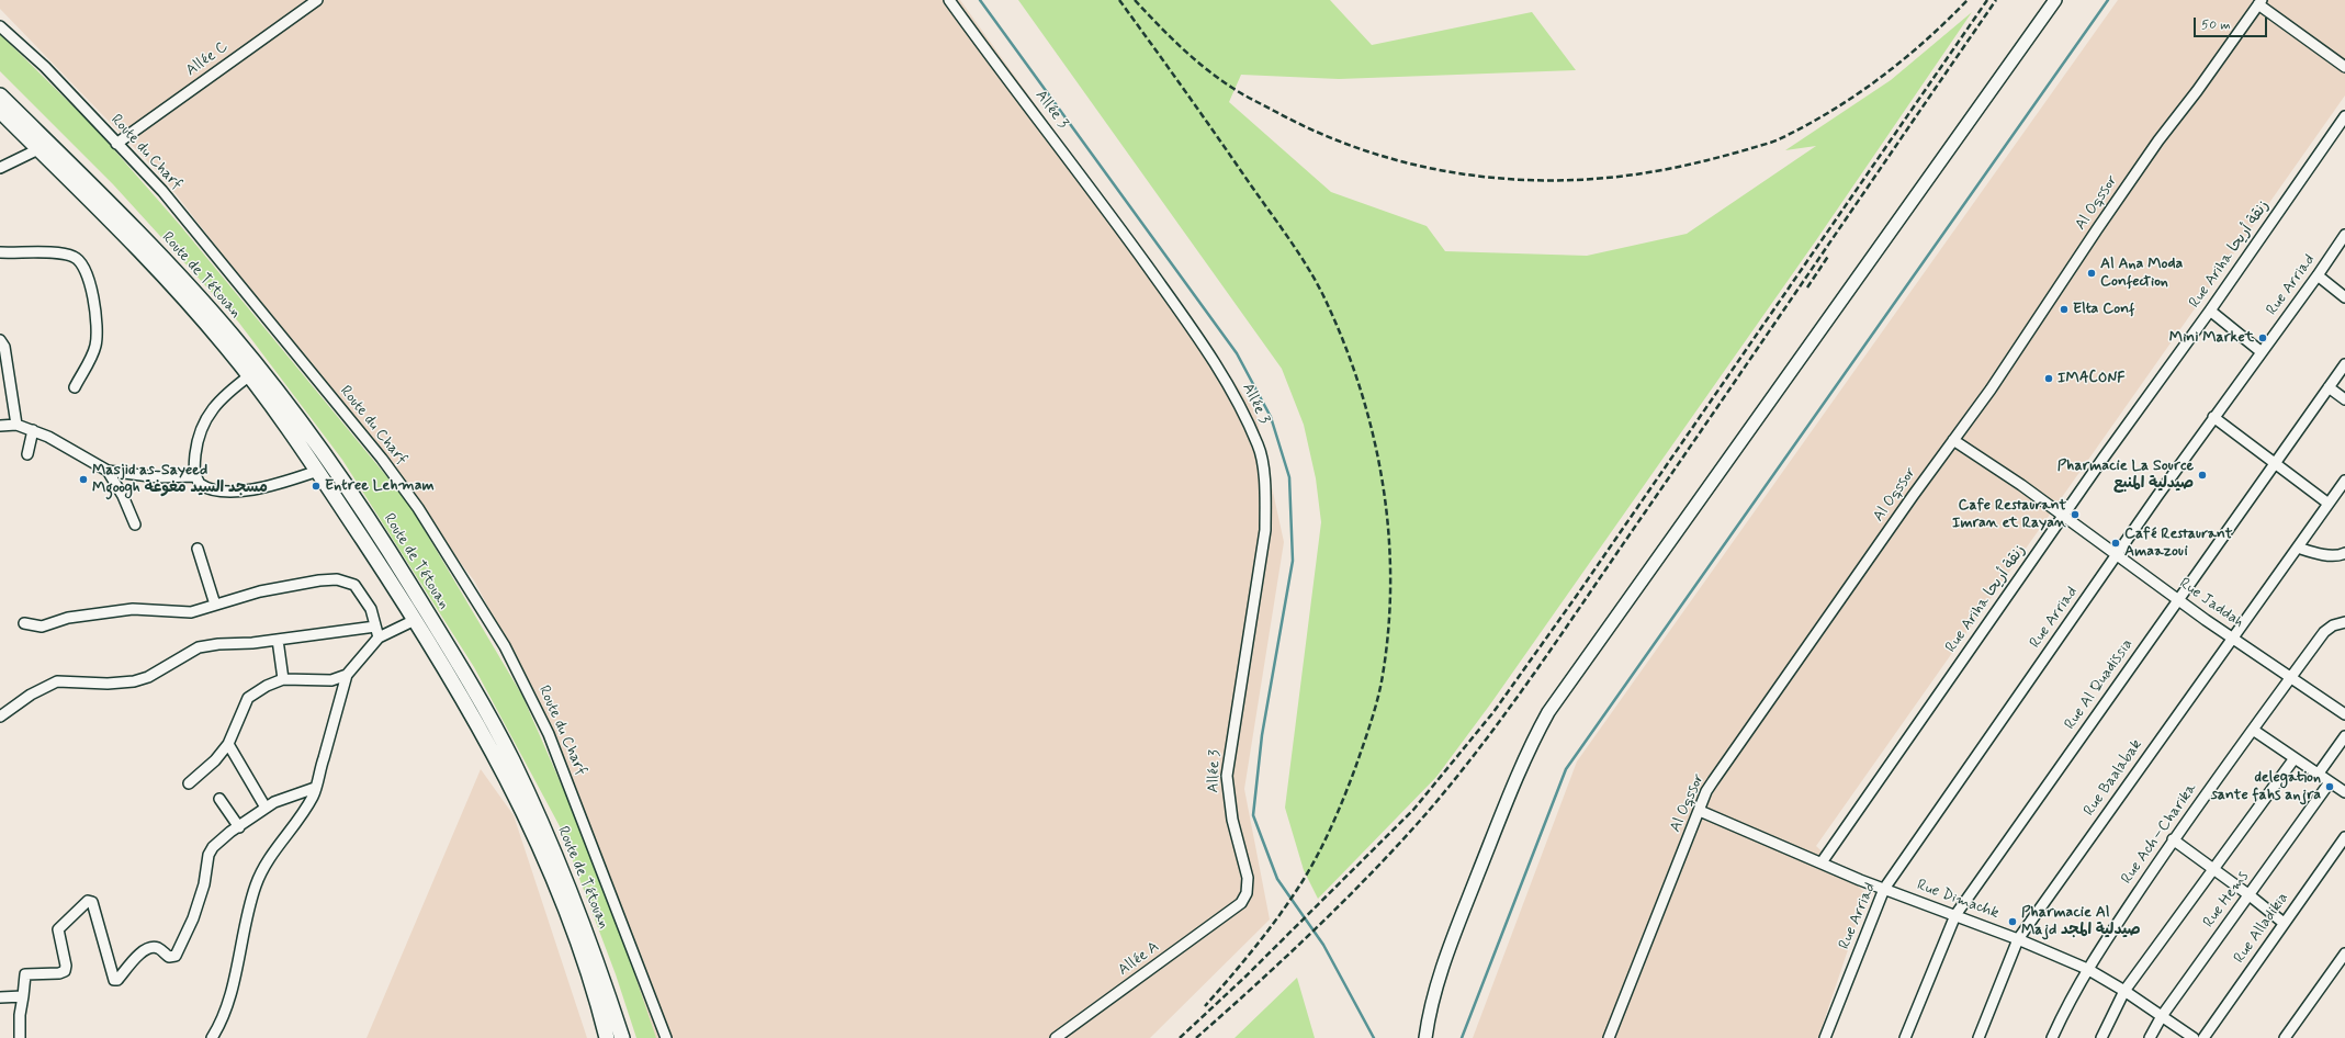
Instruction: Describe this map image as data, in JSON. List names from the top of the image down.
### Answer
{
  "streets": {
    "highway": ["Route de Tétouan"],
    "street": [
      "Allée C",
      "Allée 3",
      "Route du Charf",
      "Al Oqssor",
      "Rue Ariha زنقة أريحا",
      "Rue Arriad",
      "Rue Jaddah",
      "Rue Al Quadissia",
      "Rue Baalabak",
      "Rue Ach–Charika",
      "Rue Dimachk",
      "Rue Hems",
      "Rue Alladikia",
      "Allée A"
    ]
  },
  "crossings": [
    ["Allée C", "Route du Charf"],
    ["Allée 3", "Allée A"],
    ["Al Oqssor", "Rue Jaddah"],
    ["Al Oqssor", "Rue Dimachk"],
    ["Rue Ariha زنقة أريحا", "Rue Jaddah"],
    ["Rue Ariha زنقة أريحا", "Rue Dimachk"],
    ["Rue Arriad", "Rue Jaddah"],
    ["Rue Arriad", "Rue Dimachk"],
    ["Rue Jaddah", "Rue Al Quadissia"],
    ["Rue Jaddah", "Rue Baalabak"],
    ["Rue Jaddah", "Rue Ach–Charika"],
    ["Rue Al Quadissia", "Rue Dimachk"],
    ["Rue Baalabak", "Rue Dimachk"],
    ["Rue Ach–Charika", "Rue Dimachk"],
    ["Rue Dimachk", "Rue Hems"]
  ],
  "places": [
    "Al Ana Moda Confection",
    "Elta Conf",
    "Mini Market",
    "IMACONF",
    "Pharmacie La Source صيدلية المنبع",
    "Masjid as-Sayeed Mgoogh مسجد السيد مغوغة",
    "Entree Lehmam",
    "Cafe Restaurant Imran et Rayan",
    "Café Restaurant Amaazoui",
    "delegation sante fahs anjra",
    "Pharmacie Al Majd صيدلية المجد"
  ],
  "scale_bar": "50 m"
}
